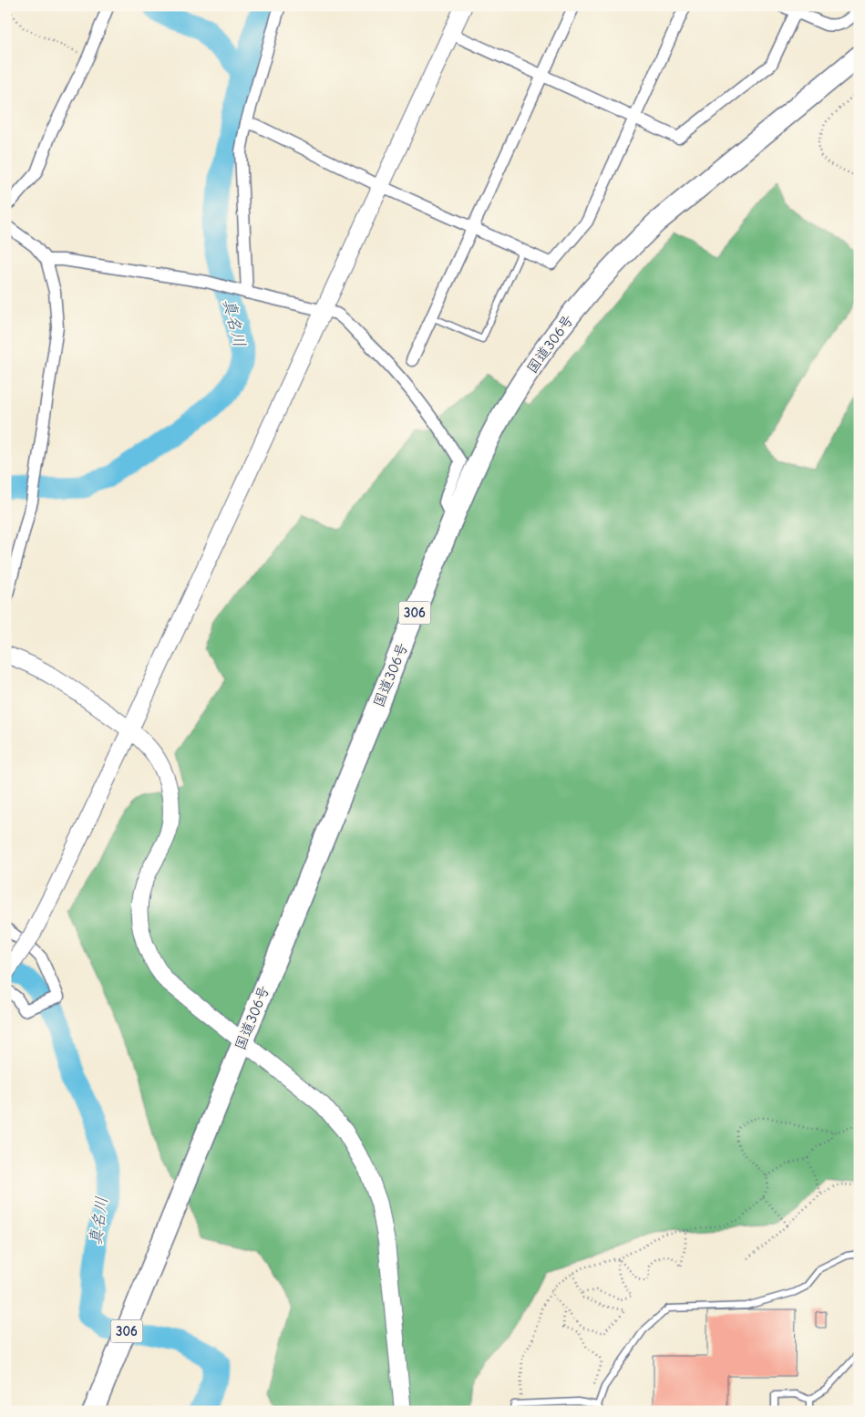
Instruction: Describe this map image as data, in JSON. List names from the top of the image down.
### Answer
{
  "streets": {
    "highway": ["国道306号", "306"]
  },
  "water": ["真名川"]
}
